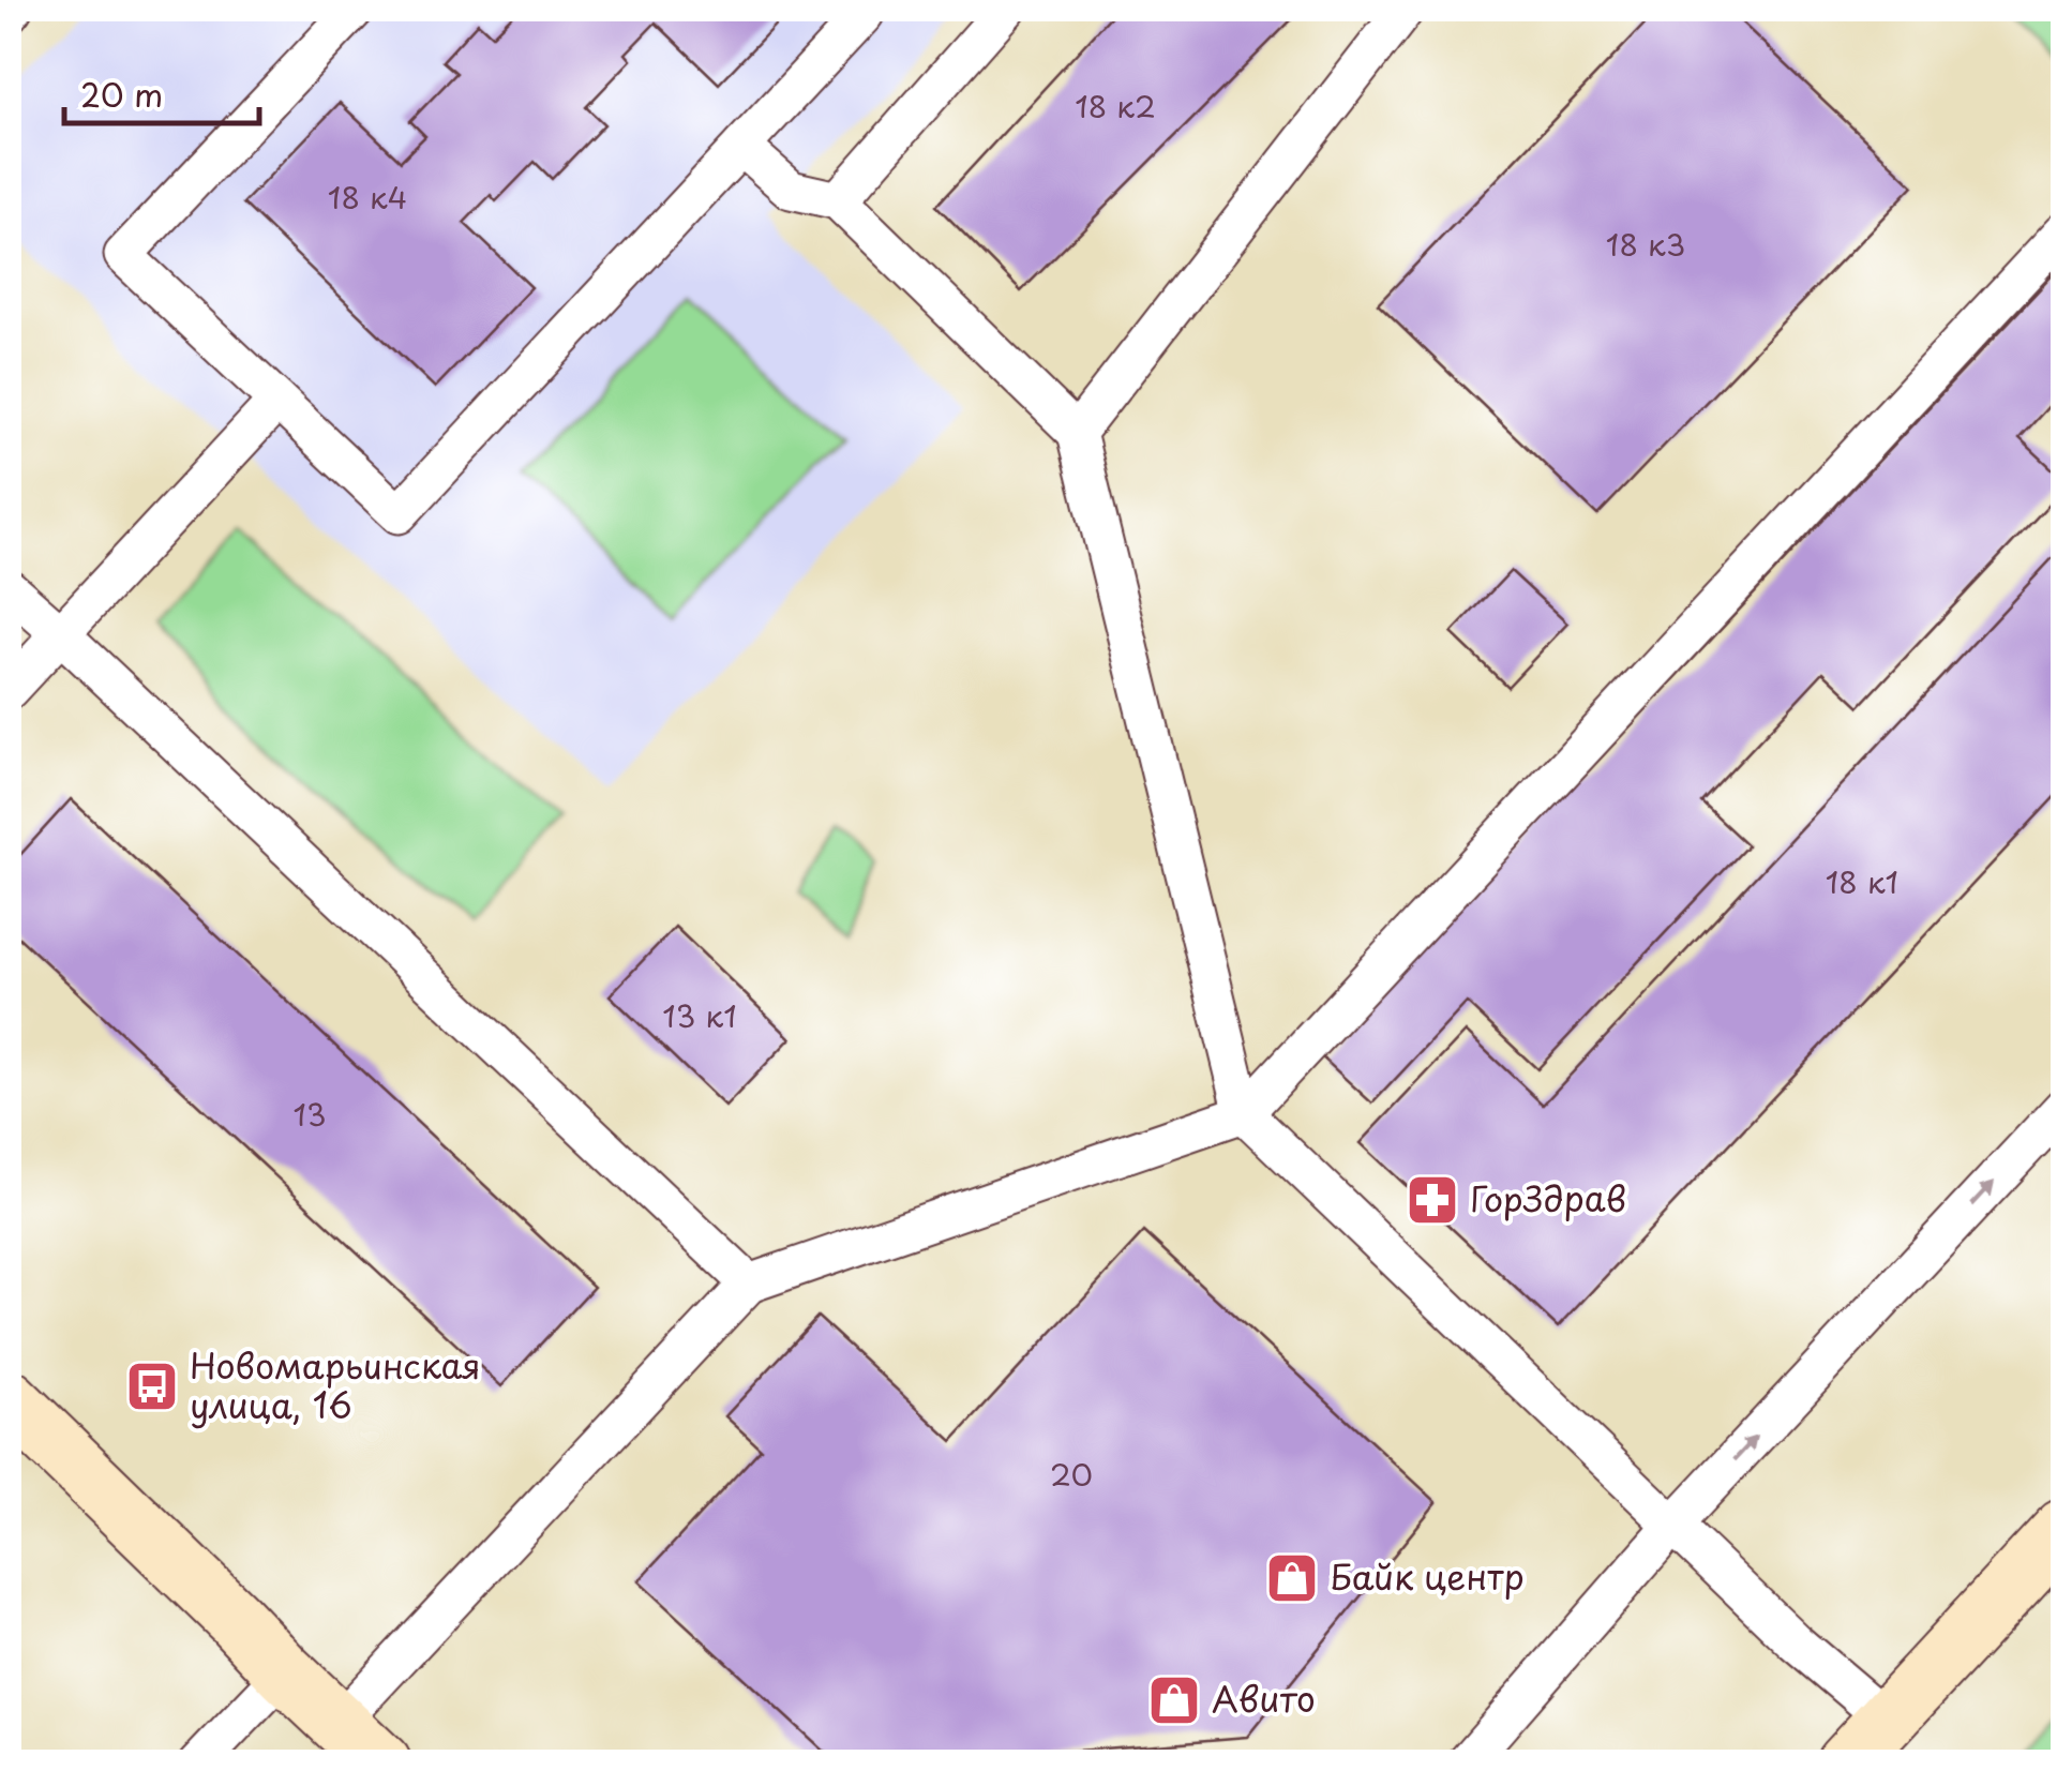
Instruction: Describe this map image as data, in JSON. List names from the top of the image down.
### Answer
{
  "places": {
    "pharmacy": ["ГорЗдрав"],
    "bus stop": ["Новомарьинская улица, 16"],
    "shop": ["Байк центр", "Авито"]
  },
  "house_numbers": [
    "18 к2",
    "18 к4",
    "18 к3",
    "18 к1",
    "13 к1",
    "13",
    "20"
  ],
  "scale_bar": "20 m"
}
